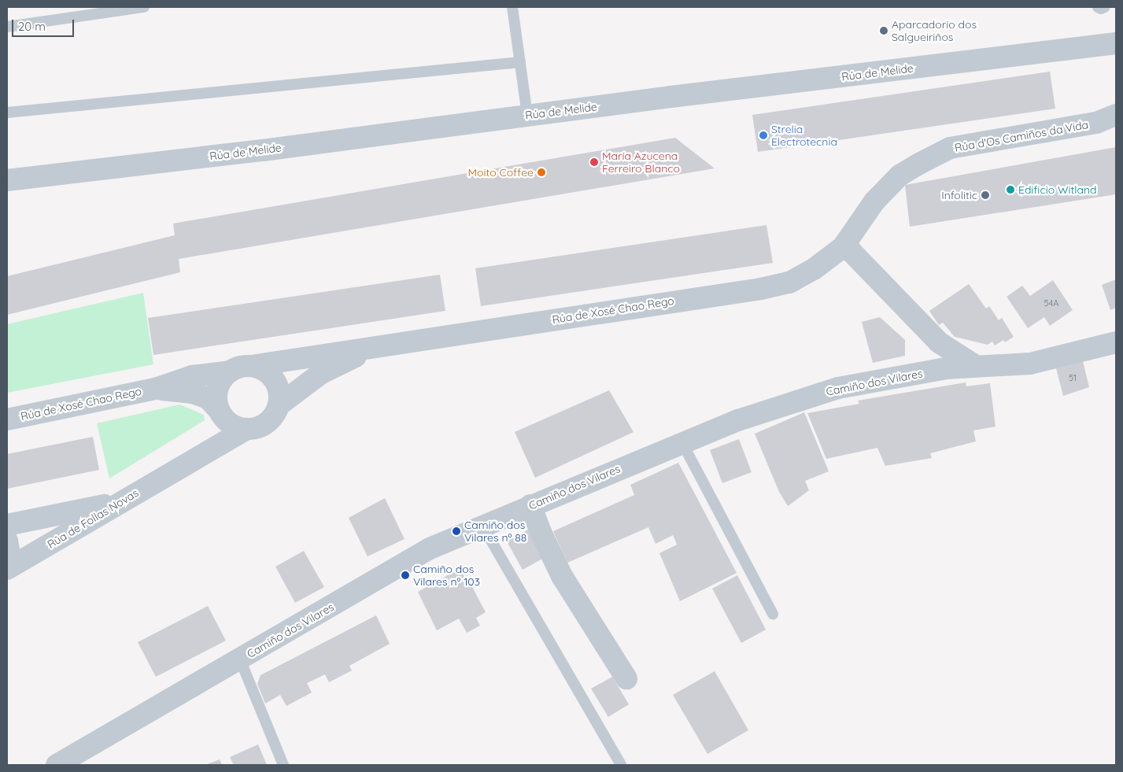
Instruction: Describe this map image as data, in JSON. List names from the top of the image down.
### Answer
{
  "streets": {
    "street": [
      "Rúa de Melide",
      "Rúa d'Os Camiños da Vida",
      "Rúa de Xosé Chao Rego",
      "Camiño dos Vilares",
      "Rúa de Follas Novas"
    ]
  },
  "crossings": [
    ["Rúa d'Os Camiños da Vida", "Rúa de Xosé Chao Rego"],
    ["Rúa de Xosé Chao Rego", "Rúa de Follas Novas"]
  ],
  "places": [
    "Aparcadorio dos Salgueiriños",
    "Strelia Electrotecnia",
    "María Azucena Ferreiro Blanco",
    "Moito Coffee",
    "Edificio Witland",
    "Infolitic",
    "Camiño dos Vilares nº 88",
    "Camiño dos Vilares nº 103"
  ],
  "house_numbers": ["54A", "51"],
  "scale_bar": "20 m"
}
